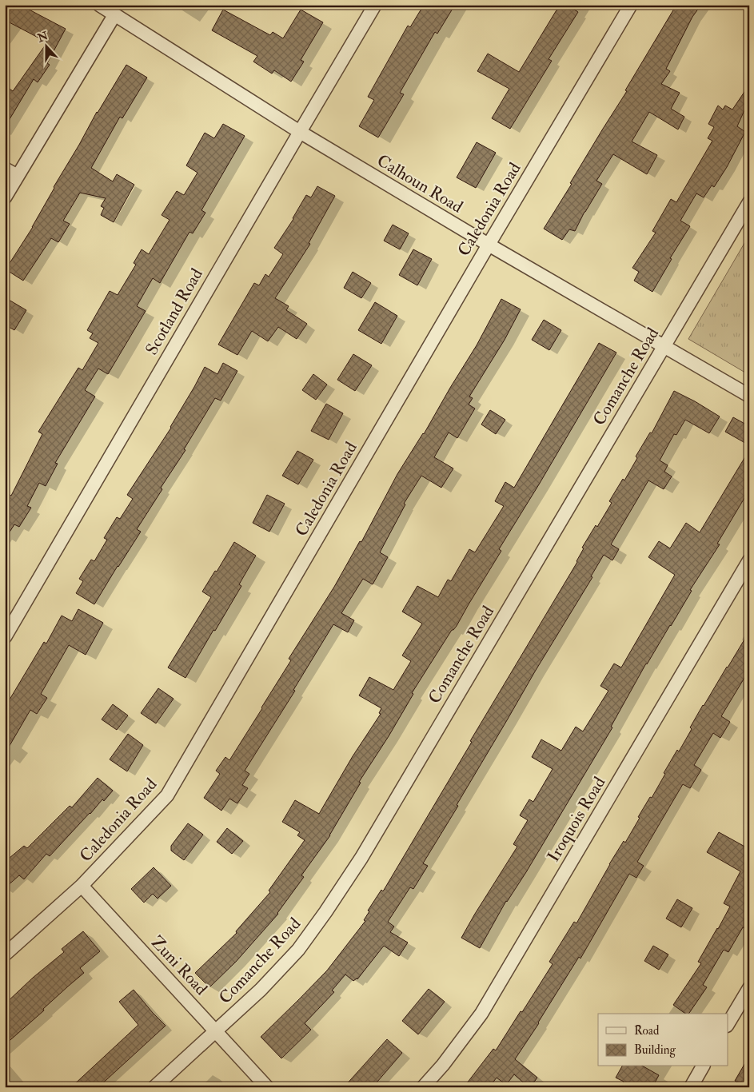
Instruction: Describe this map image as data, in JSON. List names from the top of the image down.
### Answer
{
  "streets": {
    "street": [
      "Calhoun Road",
      "Caledonia Road",
      "Scotland Road",
      "Comanche Road",
      "Iroquois Road",
      "Zuni Road"
    ]
  },
  "crossings": [
    ["Calhoun Road", "Caledonia Road"],
    ["Calhoun Road", "Scotland Road"],
    ["Calhoun Road", "Comanche Road"],
    ["Caledonia Road", "Zuni Road"],
    ["Comanche Road", "Zuni Road"]
  ],
  "legend": ["Road", "Building"],
  "north": "top"
}
